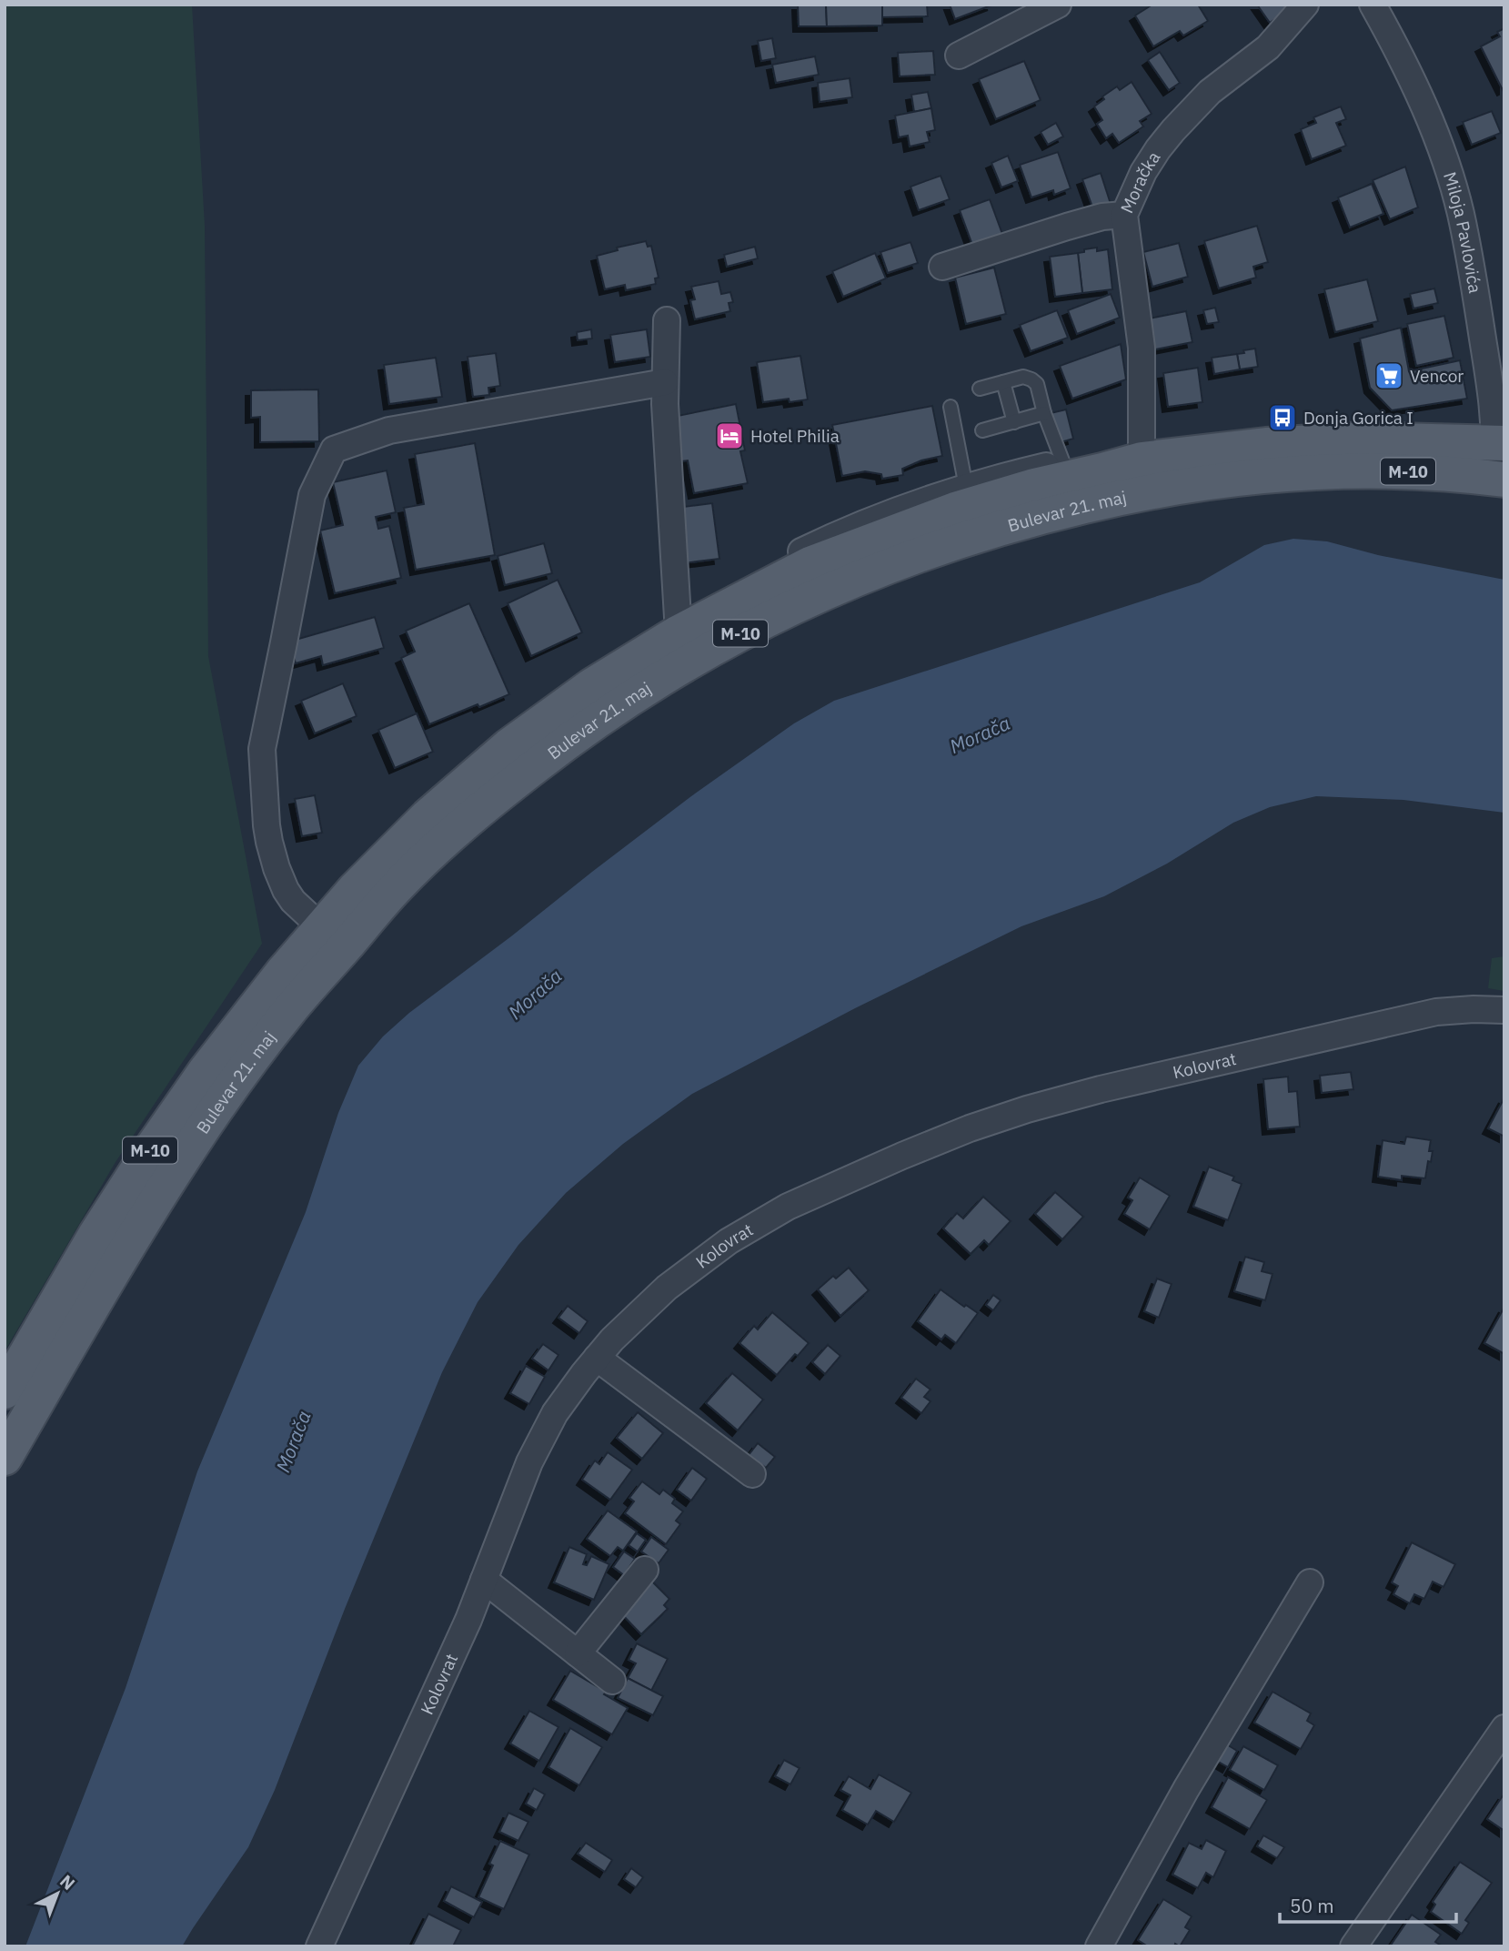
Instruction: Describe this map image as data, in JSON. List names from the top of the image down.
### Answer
{
  "streets": {
    "main road": ["M-10", "Bulevar 21. maj"],
    "street": ["Moračka", "Miloja Pavlovića", "Kolovrat"]
  },
  "crossings": [
    ["Moračka", "Bulevar 21. maj"],
    ["Miloja Pavlovića", "Bulevar 21. maj"]
  ],
  "water": ["Morača"],
  "places": {
    "supermarket": ["Vencor"],
    "bus stop": ["Donja Gorica I"],
    "hotel": ["Hotel Philia"]
  },
  "scale_bar": "50 m",
  "north": "top right"
}
